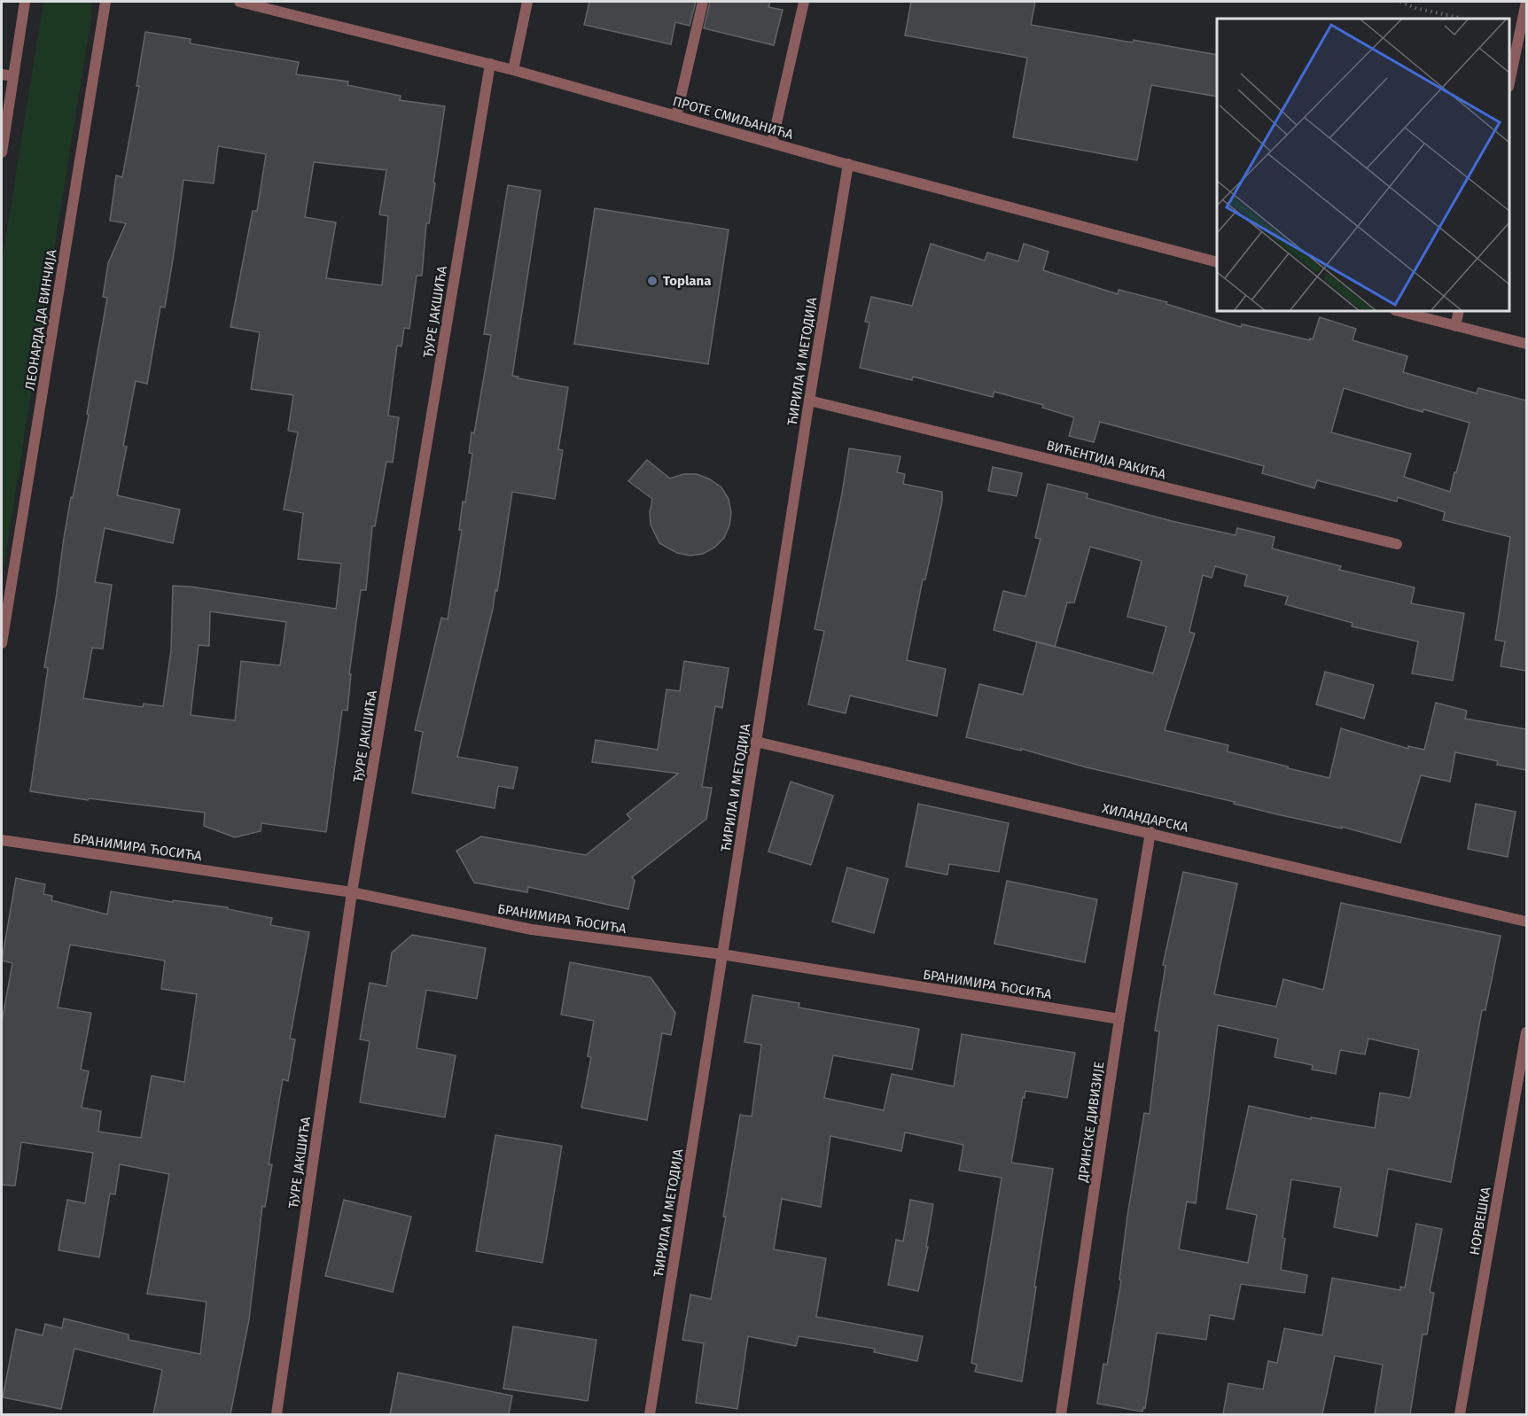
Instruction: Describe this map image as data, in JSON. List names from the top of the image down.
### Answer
{
  "streets": {
    "street": [
      "ПРОТЕ СМИЉАНИЋА",
      "ЂУРЕ ЈАКШИЋА",
      "ЛЕОНАРДА ДА ВИНЧИЈА",
      "ЋИРИЛА И МЕТОДИЈА",
      "ВИЋЕНТИЈА РАКИЋА",
      "ХИЛАНДАРСКА",
      "БРАНИМИРА ЋОСИЋА",
      "ДРИНСКЕ ДИВИЗИЈЕ",
      "НОРВЕШКА"
    ]
  },
  "crossings": [
    ["ПРОТЕ СМИЉАНИЋА", "ЂУРЕ ЈАКШИЋА"],
    ["ПРОТЕ СМИЉАНИЋА", "ЋИРИЛА И МЕТОДИЈА"],
    ["ЂУРЕ ЈАКШИЋА", "БРАНИМИРА ЋОСИЋА"],
    ["ЋИРИЛА И МЕТОДИЈА", "ВИЋЕНТИЈА РАКИЋА"],
    ["ЋИРИЛА И МЕТОДИЈА", "ХИЛАНДАРСКА"],
    ["ЋИРИЛА И МЕТОДИЈА", "БРАНИМИРА ЋОСИЋА"],
    ["ХИЛАНДАРСКА", "ДРИНСКЕ ДИВИЗИЈЕ"],
    ["БРАНИМИРА ЋОСИЋА", "ДРИНСКЕ ДИВИЗИЈЕ"]
  ],
  "places": ["Toplana"]
}
